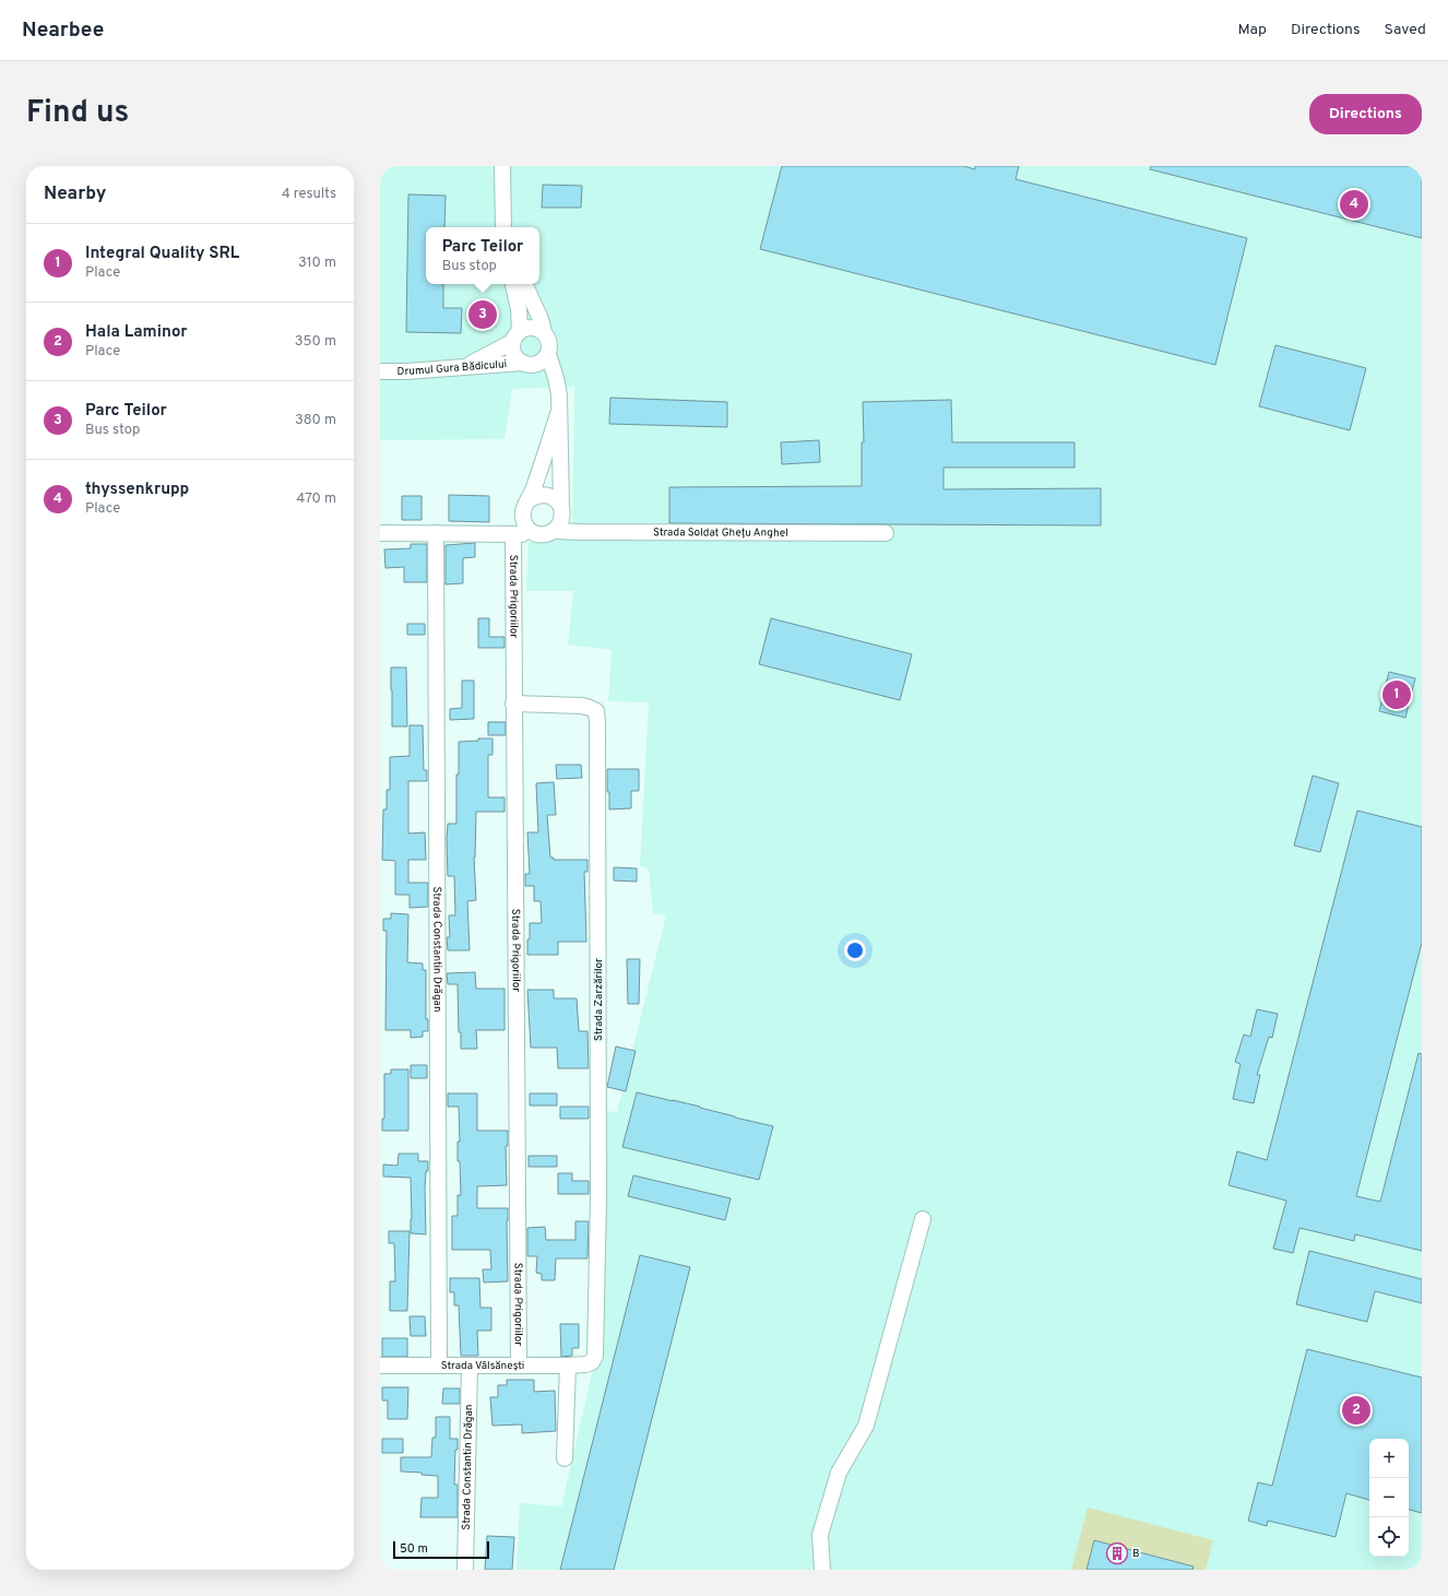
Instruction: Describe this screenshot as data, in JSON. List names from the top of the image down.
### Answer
{
  "streets": {
    "street": [
      "Drumul Gura Bădicului",
      "Strada Soldat Ghețu Anghel",
      "Strada Prigoriilor",
      "Strada Constantin Drăgan",
      "Strada Zarzărilor",
      "Strada Vâlsănești"
    ]
  },
  "crossings": [
    ["Strada Prigoriilor", "Strada Zarzărilor"],
    ["Strada Prigoriilor", "Strada Vâlsănești"],
    ["Strada Constantin Drăgan", "Strada Vâlsănești"],
    ["Strada Zarzărilor", "Strada Vâlsănești"]
  ],
  "places": {
    "building": ["B"]
  },
  "scale_bar": "50 m",
  "page": {
    "header": "Nearbee",
    "nav": ["Map", "Directions", "Saved"],
    "title": "Find us",
    "buttons": "Directions",
    "heading": ["Nearby", "4 results"],
    "pins": [
      "4",
      "3",
      "1",
      "2"
    ],
    "list": [
      {
        "mark": "1",
        "name": "Integral Quality SRL",
        "note": "Place",
        "value": "310 m"
      },
      {
        "mark": "2",
        "name": "Hala Laminor",
        "note": "Place",
        "value": "350 m"
      },
      {
        "mark": "3",
        "name": "Parc Teilor",
        "note": "Bus stop",
        "value": "380 m"
      },
      {
        "mark": "4",
        "name": "thyssenkrupp",
        "note": "Place",
        "value": "470 m"
      }
    ],
    "popup": ["Parc Teilor", "Bus stop"],
    "map_buttons": ["+", "−"],
    "scale": "50 m"
  }
}
